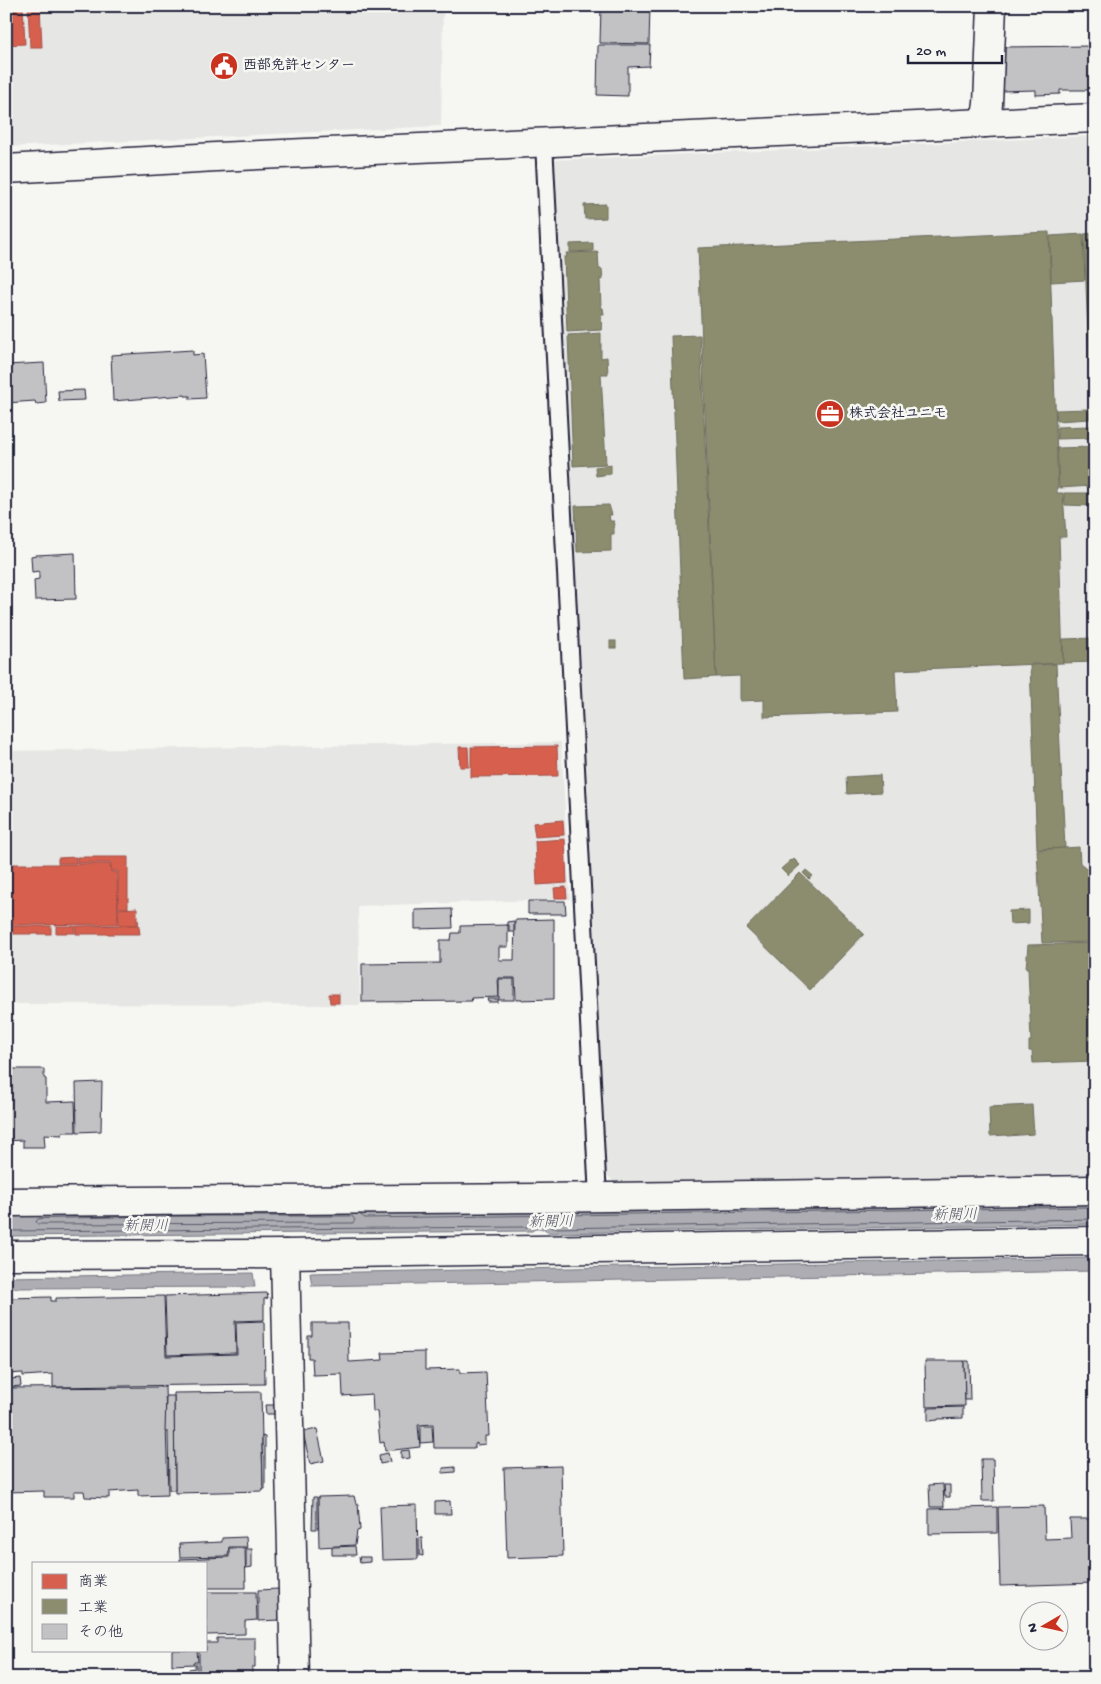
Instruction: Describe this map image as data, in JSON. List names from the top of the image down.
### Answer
{
  "water": ["新開川"],
  "places": {
    "public building": ["西部免許センター"],
    "office": ["株式会社ユニモ"]
  },
  "legend": ["商業", "工業", "その他"],
  "scale_bar": "20 m",
  "north": "left"
}
